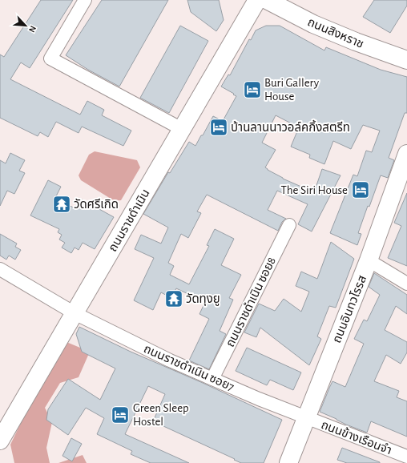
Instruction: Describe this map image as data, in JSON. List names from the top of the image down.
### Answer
{
  "streets": {
    "street": [
      "ถนนสิงหราช",
      "ถนนราชดำเนิน",
      "ถนนราชดำเนิน ซอย8",
      "ถนนอินทวโรรส",
      "ถนนราชดำเนิน ซอย7",
      "ถนนข้างเรือนจำ"
    ]
  },
  "crossings": [
    ["ถนนราชดำเนิน", "ถนนราชดำเนิน ซอย7"],
    ["ถนนราชดำเนิน ซอย8", "ถนนราชดำเนิน ซอย7"],
    ["ถนนอินทวโรรส", "ถนนราชดำเนิน ซอย7"],
    ["ถนนอินทวโรรส", "ถนนข้างเรือนจำ"],
    ["ถนนราชดำเนิน ซอย7", "ถนนข้างเรือนจำ"]
  ],
  "places": {
    "hotel": [
      "Buri Gallery House",
      "บ้านลานนาวอล์คกิ้งสตรีท",
      "The Siri House",
      "Green Sleep Hostel"
    ],
    "temple": ["วัดศรีเกิด", "วัดทุงยู"]
  },
  "north": "bottom right"
}
